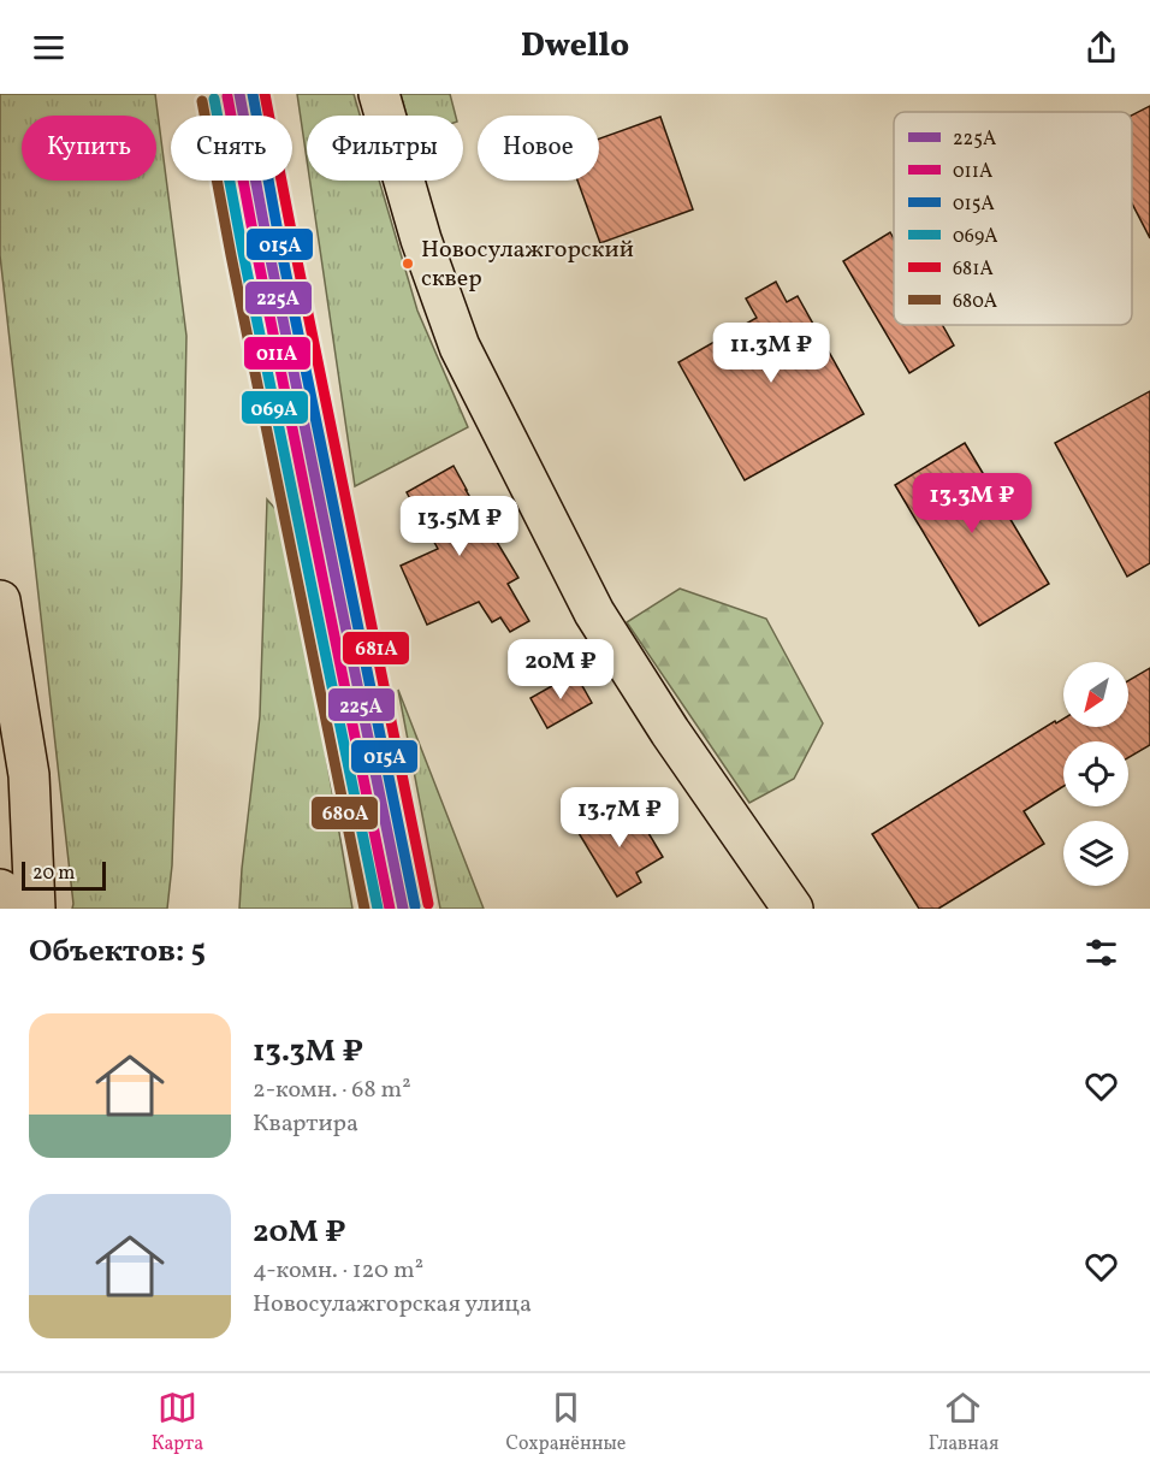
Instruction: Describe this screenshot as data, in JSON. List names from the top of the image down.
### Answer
{
  "places": ["Новосулажгорский сквер"],
  "lines": [
    "transit line 225А",
    "transit line 015А",
    "transit line 681А",
    "transit line 011А",
    "transit line 069А",
    "transit line 680А"
  ],
  "legend": [
    "225А",
    "011А",
    "015А",
    "069А",
    "681А",
    "680А"
  ],
  "scale_bar": "20 m",
  "north": "bottom left",
  "page": {
    "header": "Dwello",
    "chip": [
      "Купить",
      "Снять",
      "Фильтры",
      "Новое"
    ],
    "price": [
      "11.3M ₽",
      "13.3M ₽",
      "13.5M ₽",
      "20M ₽",
      "13.7M ₽"
    ],
    "scale": "20 m",
    "heading": "Объектов: 5",
    "list": [
      {
        "name": "13.3M ₽",
        "note": "2-комн. · 68 m² · Квартира"
      },
      {
        "name": "20M ₽",
        "note": "4-комн. · 120 m² · Новосулажгорская улица"
      }
    ],
    "tabs": ["Карта", "Сохранённые", "Главная"]
  }
}
